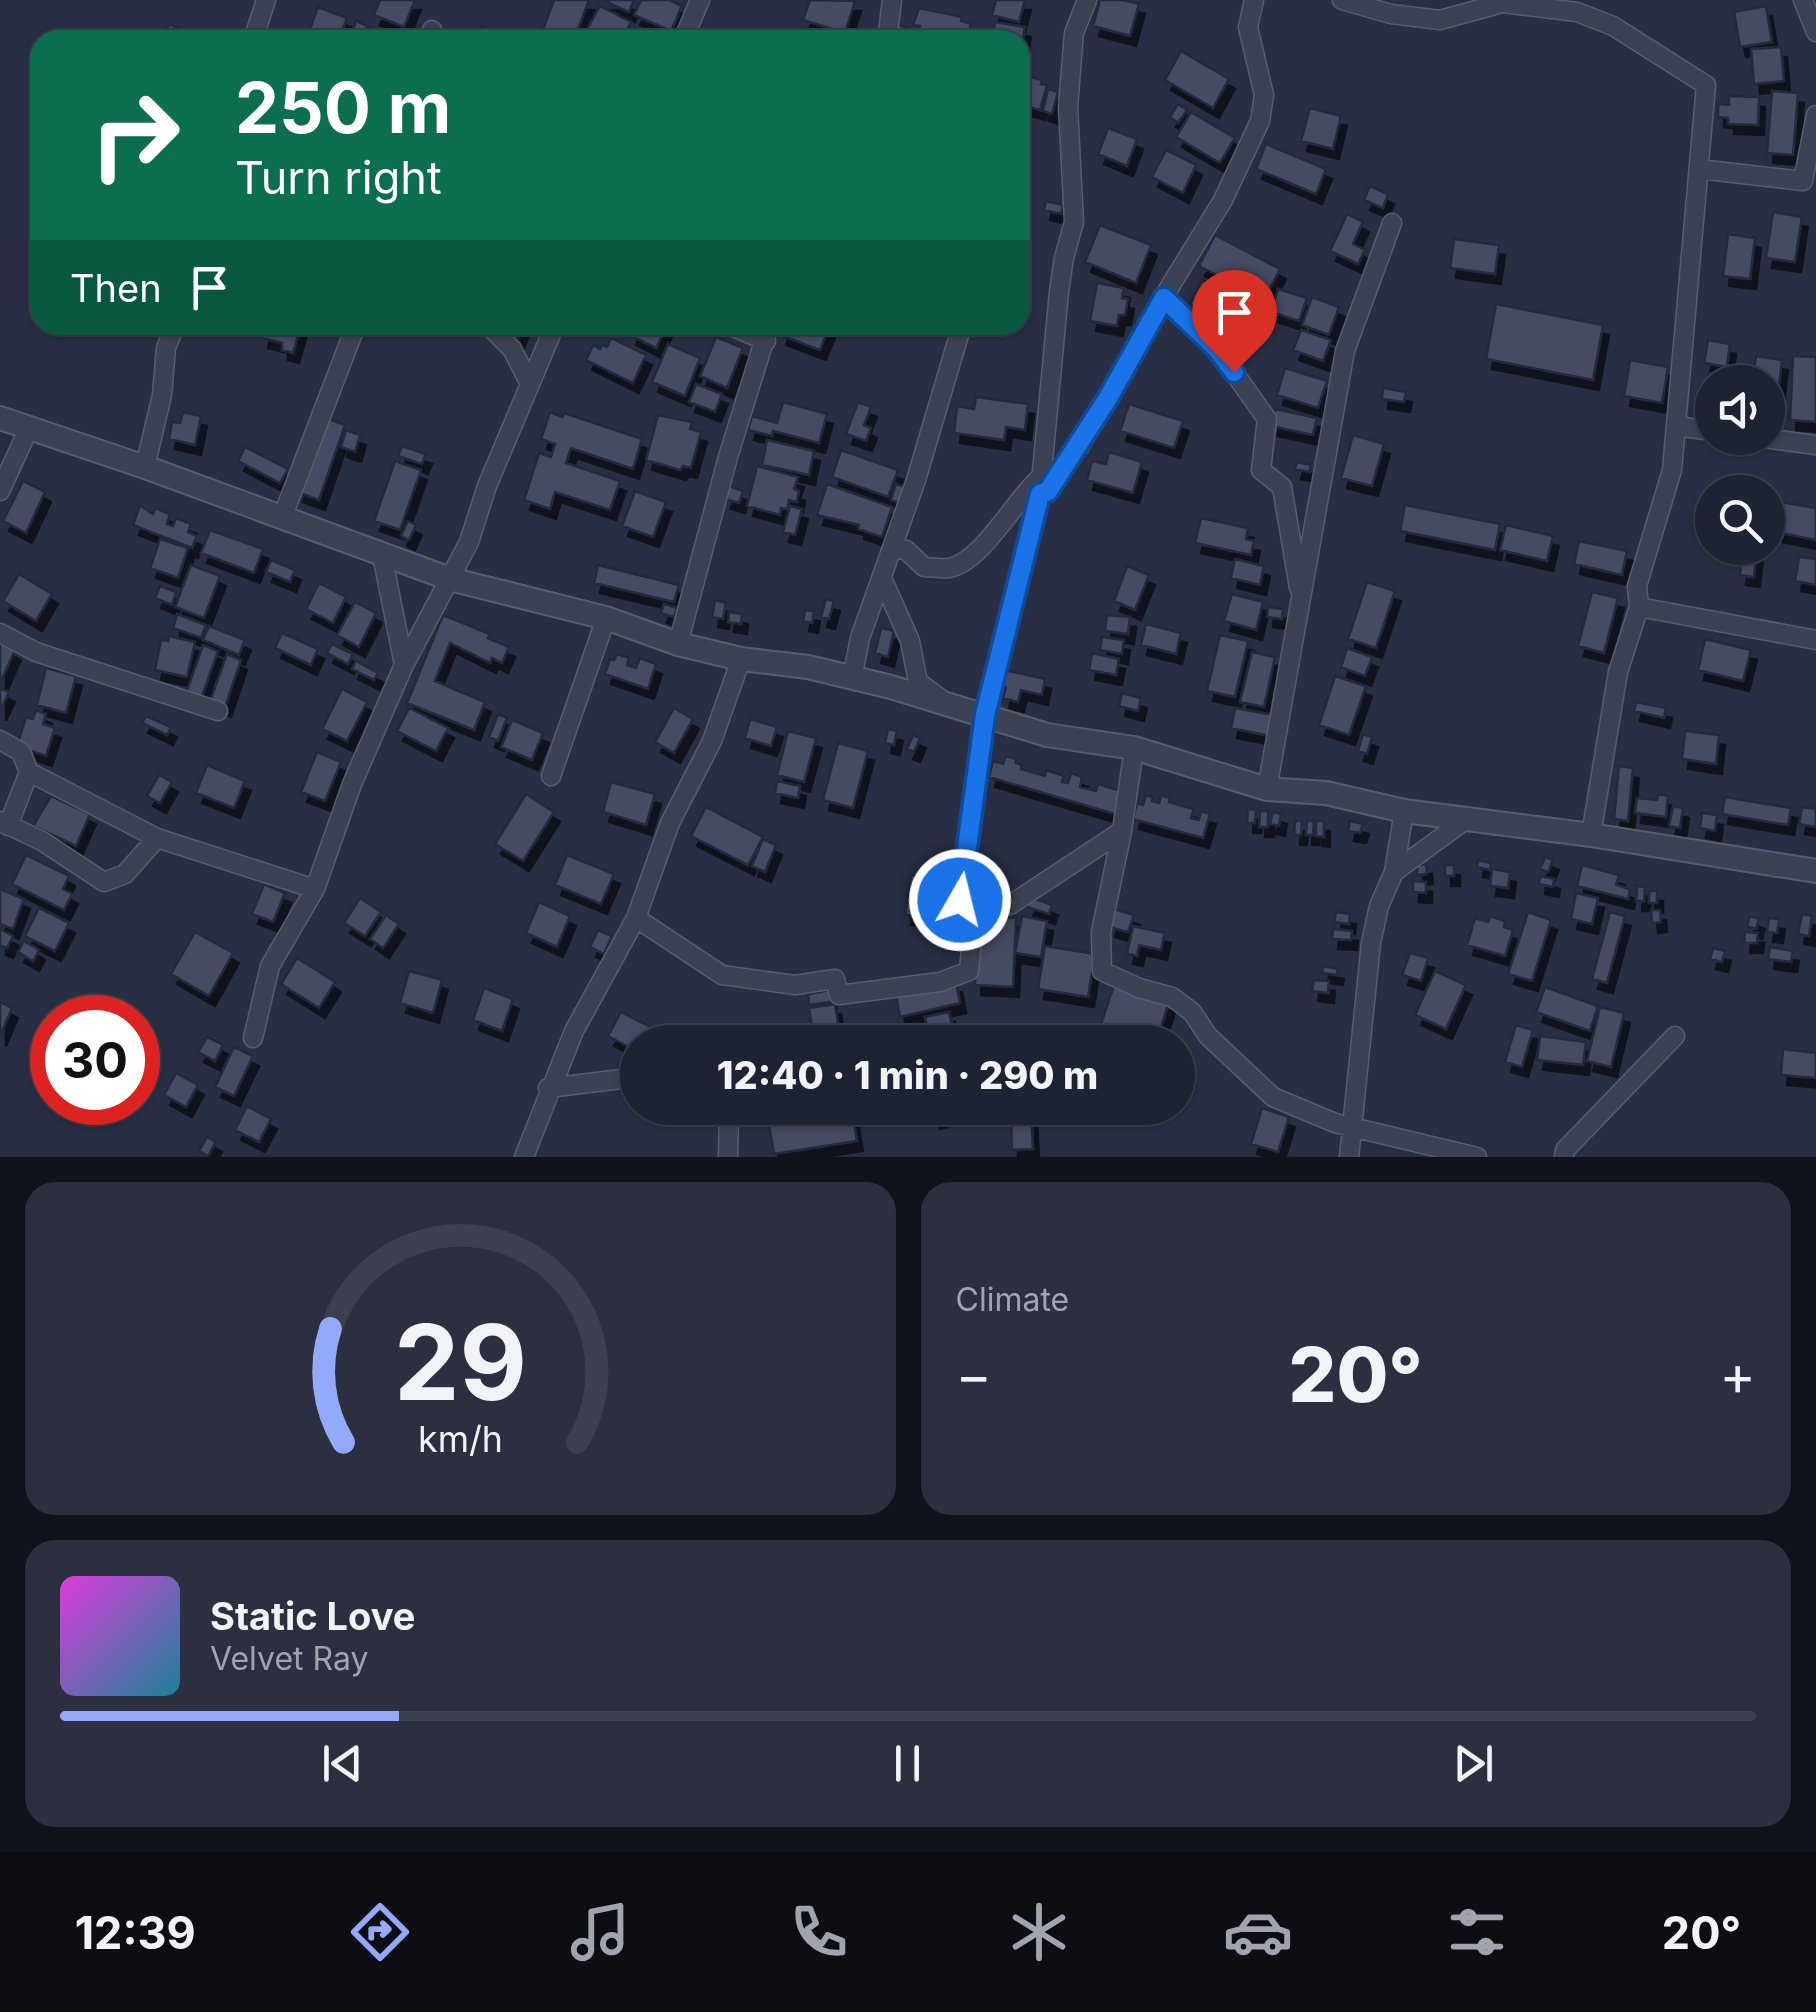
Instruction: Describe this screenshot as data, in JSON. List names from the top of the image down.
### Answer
{
  "page": {
    "turn": ["250 m", "Turn right"],
    "then": "Then",
    "limit": "30",
    "trip": "12:40 · 1 min · 290 m",
    "tile": "Climate",
    "heat": ["−", "20°", "+"],
    "song": ["Static Love", "Velvet Ray"],
    "tabs": ["12:39", "20°"],
    "gauge": ["29", "km/h"]
  }
}
